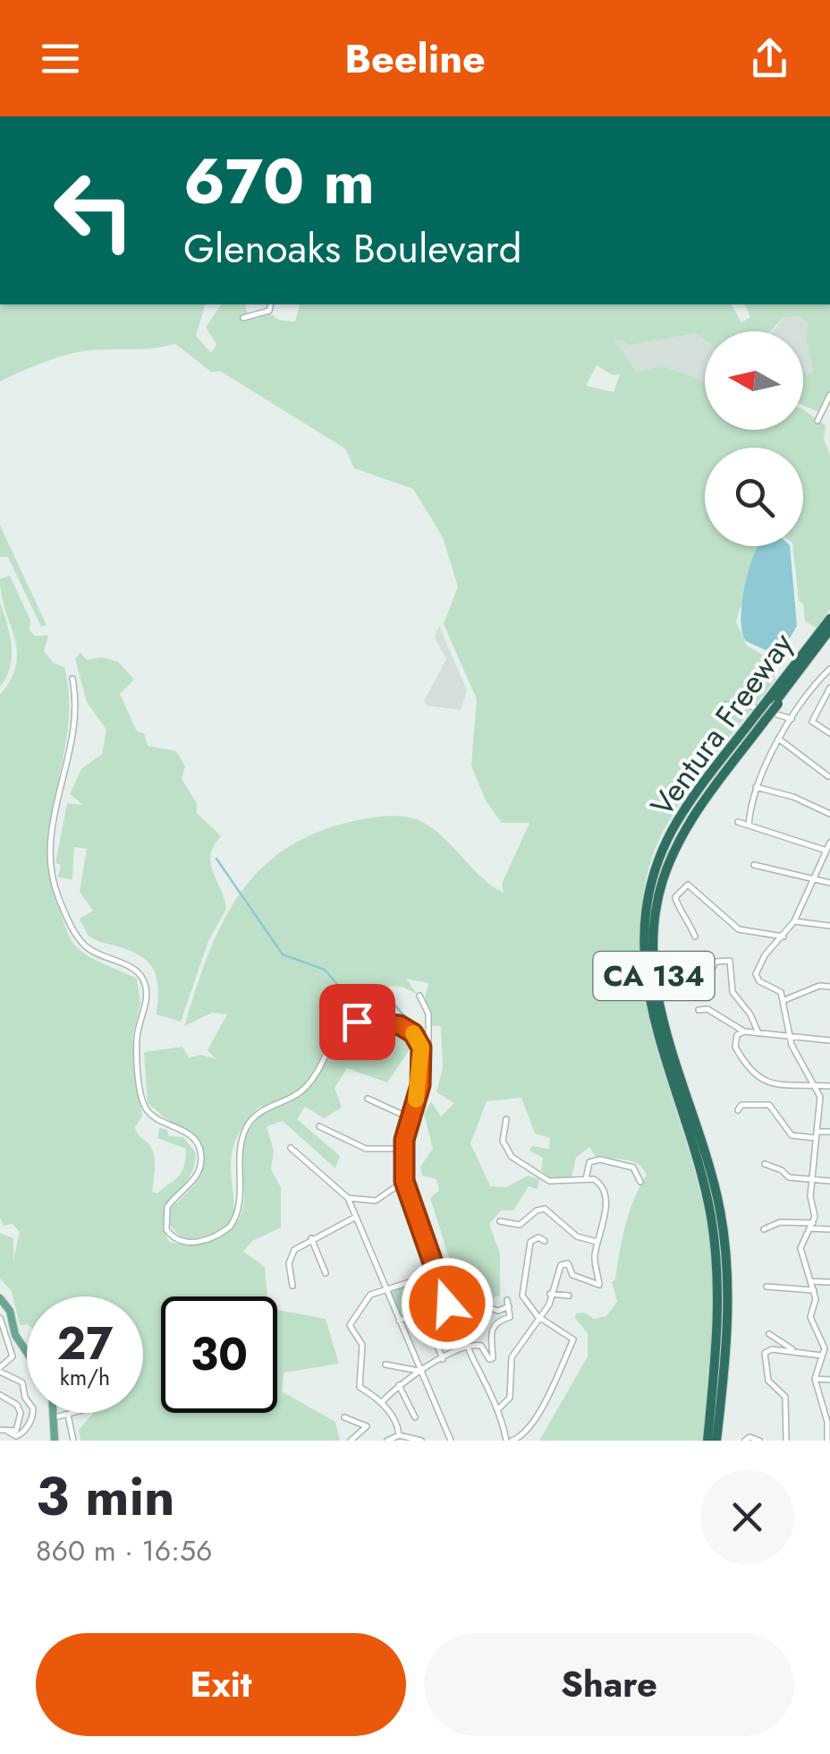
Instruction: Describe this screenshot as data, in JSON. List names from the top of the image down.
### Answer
{
  "streets": {
    "highway": ["Ventura Freeway", "CA 134"]
  },
  "north": "left",
  "page": {
    "header": "Beeline",
    "turn": ["670 m", "Glenoaks Boulevard"],
    "speed": "27 km/h",
    "limit": "30",
    "heading": ["3 min", "860 m · 16:56"],
    "buttons": ["Exit", "Share"]
  }
}
